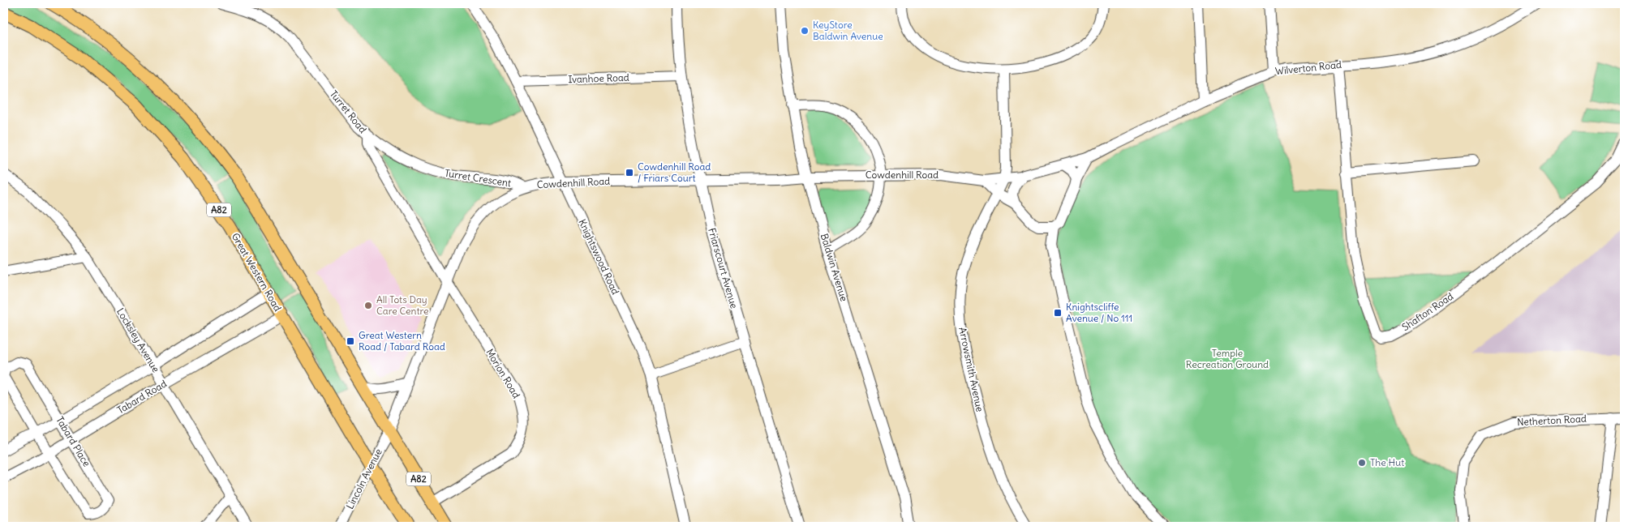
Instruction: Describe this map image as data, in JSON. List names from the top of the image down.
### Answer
{
  "streets": {
    "main road": ["A82", "Great Western Road"],
    "street": [
      "Wilverton Road",
      "Ivanhoe Road",
      "Turret Road",
      "Cowdenhill Road",
      "Turret Crescent",
      "Knightswood Road",
      "Baldwin Avenue",
      "Friarscourt Avenue",
      "Shafton Road",
      "Locksley Avenue",
      "Arrowsmith Avenue",
      "Morion Road",
      "Tabard Road",
      "Netherton Road",
      "Tabard Place",
      "Lincoln Avenue"
    ]
  },
  "crossings": [
    ["Wilverton Road", "Cowdenhill Road"],
    ["Wilverton Road", "Shafton Road"],
    ["Ivanhoe Road", "Knightswood Road"],
    ["Ivanhoe Road", "Friarscourt Avenue"],
    ["Turret Road", "Cowdenhill Road"],
    ["Turret Road", "Turret Crescent"],
    ["Turret Road", "Morion Road"],
    ["Cowdenhill Road", "Turret Crescent"],
    ["Cowdenhill Road", "A82"],
    ["Cowdenhill Road", "Knightswood Road"],
    ["Cowdenhill Road", "Baldwin Avenue"],
    ["Cowdenhill Road", "Friarscourt Avenue"],
    ["Cowdenhill Road", "Arrowsmith Avenue"],
    ["Cowdenhill Road", "Morion Road"],
    ["Cowdenhill Road", "Lincoln Avenue"],
    ["A82", "Morion Road"],
    ["A82", "Lincoln Avenue"],
    ["Great Western Road", "Tabard Road"],
    ["Great Western Road", "Lincoln Avenue"],
    ["Locksley Avenue", "Tabard Road"],
    ["Tabard Road", "Tabard Place"]
  ],
  "parks": ["Temple Recreation Ground"],
  "places": {
    "other": ["KeyStore Baldwin Avenue", "All Tots Day Care Centre", "The Hut"],
    "transit": ["Cowdenhill Road / Friars Court", "Knightscliffe Avenue / No 111", "Great Western Road / Tabard Road"]
  }
}
